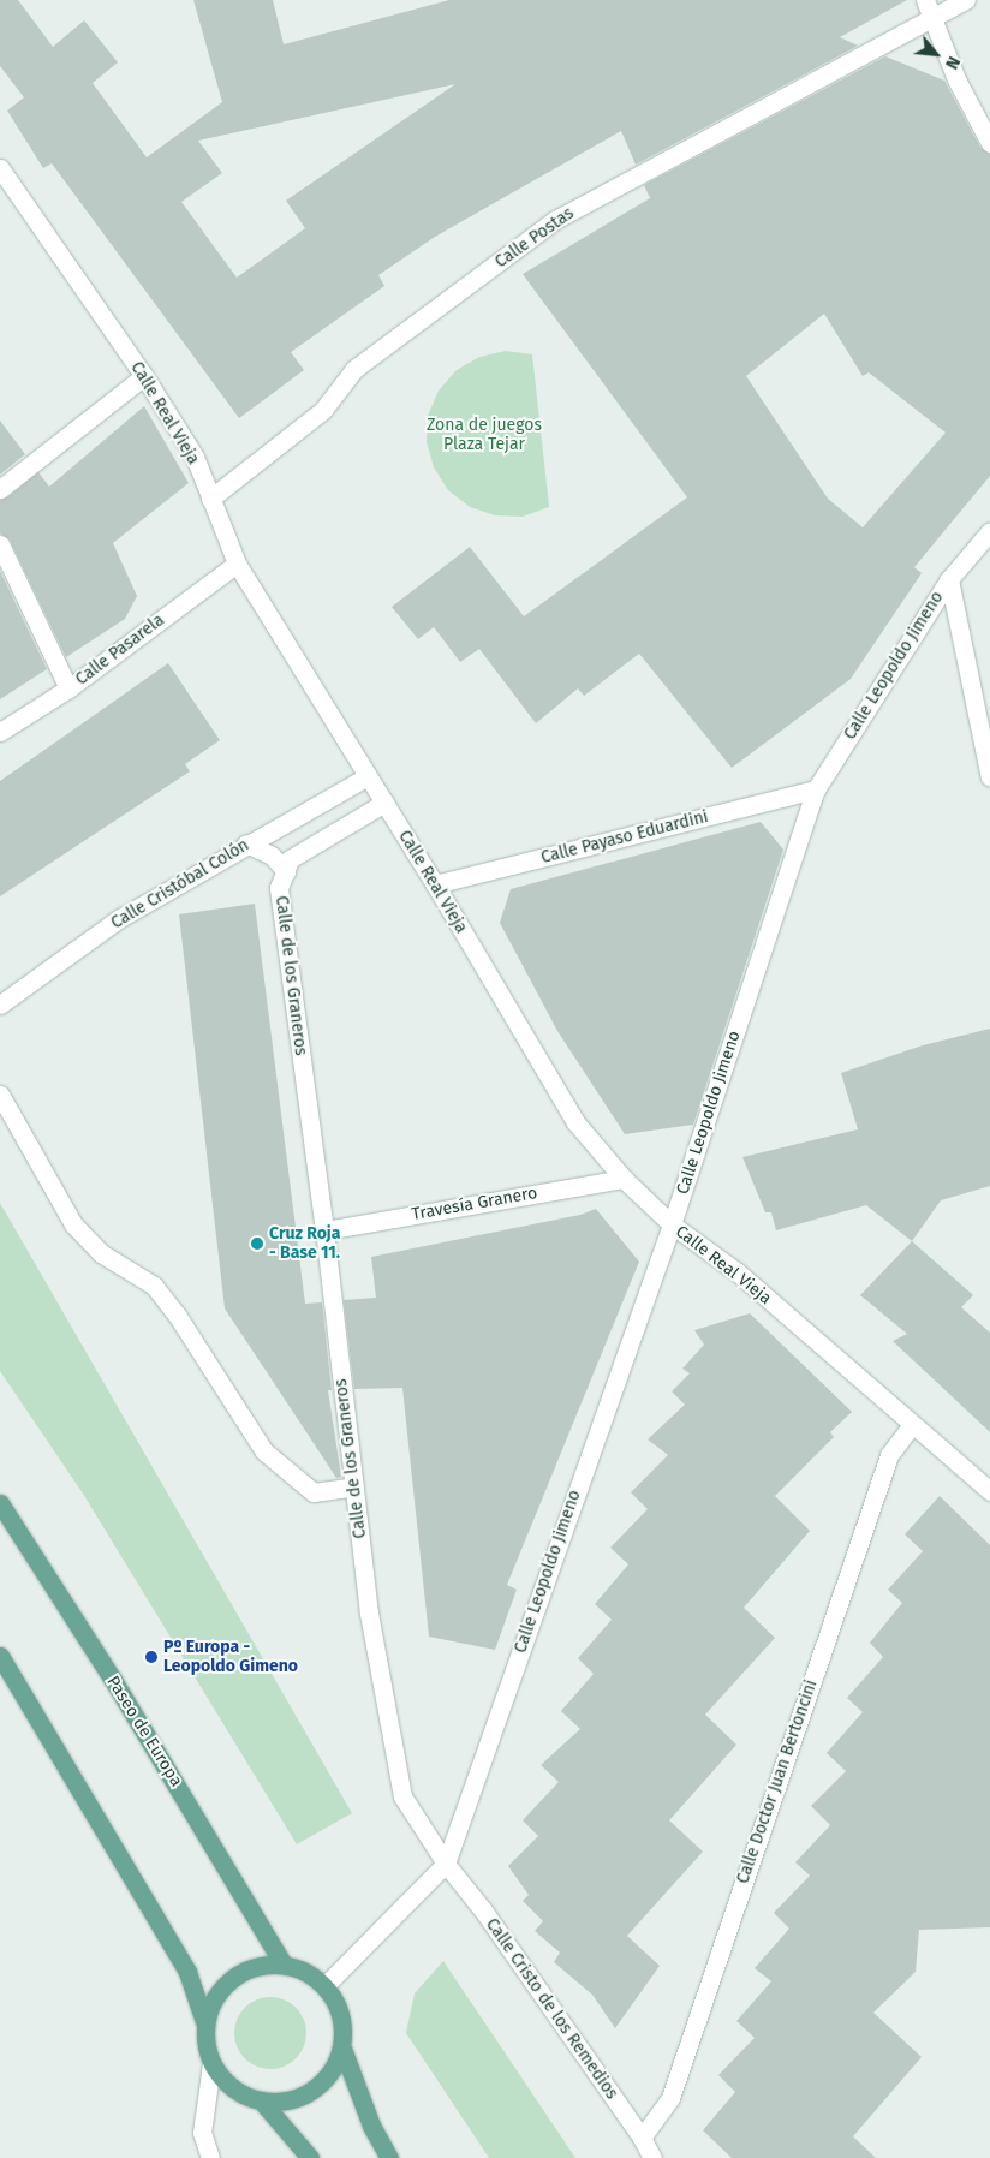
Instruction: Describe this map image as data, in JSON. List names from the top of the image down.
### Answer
{
  "streets": {
    "main road": ["Paseo de Europa"],
    "street": [
      "Calle Postas",
      "Calle Real Vieja",
      "Calle Pasarela",
      "Calle Leopoldo Jimeno",
      "Calle Payaso Eduardini",
      "Calle Cristóbal Colón",
      "Calle de los Graneros",
      "Travesía Granero",
      "Calle Doctor Juan Bertoncini",
      "Calle Cristo de los Remedios"
    ]
  },
  "crossings": [
    ["Calle Postas", "Calle Real Vieja"],
    ["Calle Real Vieja", "Calle Pasarela"],
    ["Calle Real Vieja", "Calle Leopoldo Jimeno"],
    ["Calle Real Vieja", "Calle Payaso Eduardini"],
    ["Calle Real Vieja", "Calle Cristóbal Colón"],
    ["Calle Real Vieja", "Calle de los Graneros"],
    ["Calle Real Vieja", "Travesía Granero"],
    ["Calle Real Vieja", "Calle Doctor Juan Bertoncini"],
    ["Calle Leopoldo Jimeno", "Calle Payaso Eduardini"],
    ["Calle Leopoldo Jimeno", "Calle de los Graneros"],
    ["Calle Leopoldo Jimeno", "Calle Cristo de los Remedios"],
    ["Calle Cristóbal Colón", "Calle de los Graneros"],
    ["Calle de los Graneros", "Travesía Granero"],
    ["Calle de los Graneros", "Calle Cristo de los Remedios"],
    ["Calle Doctor Juan Bertoncini", "Calle Cristo de los Remedios"]
  ],
  "parks": ["Zona de juegos Plaza Tejar"],
  "places": ["Cruz Roja - Base 11.", "Pº Europa - Leopoldo Gimeno"],
  "north": "bottom right"
}
